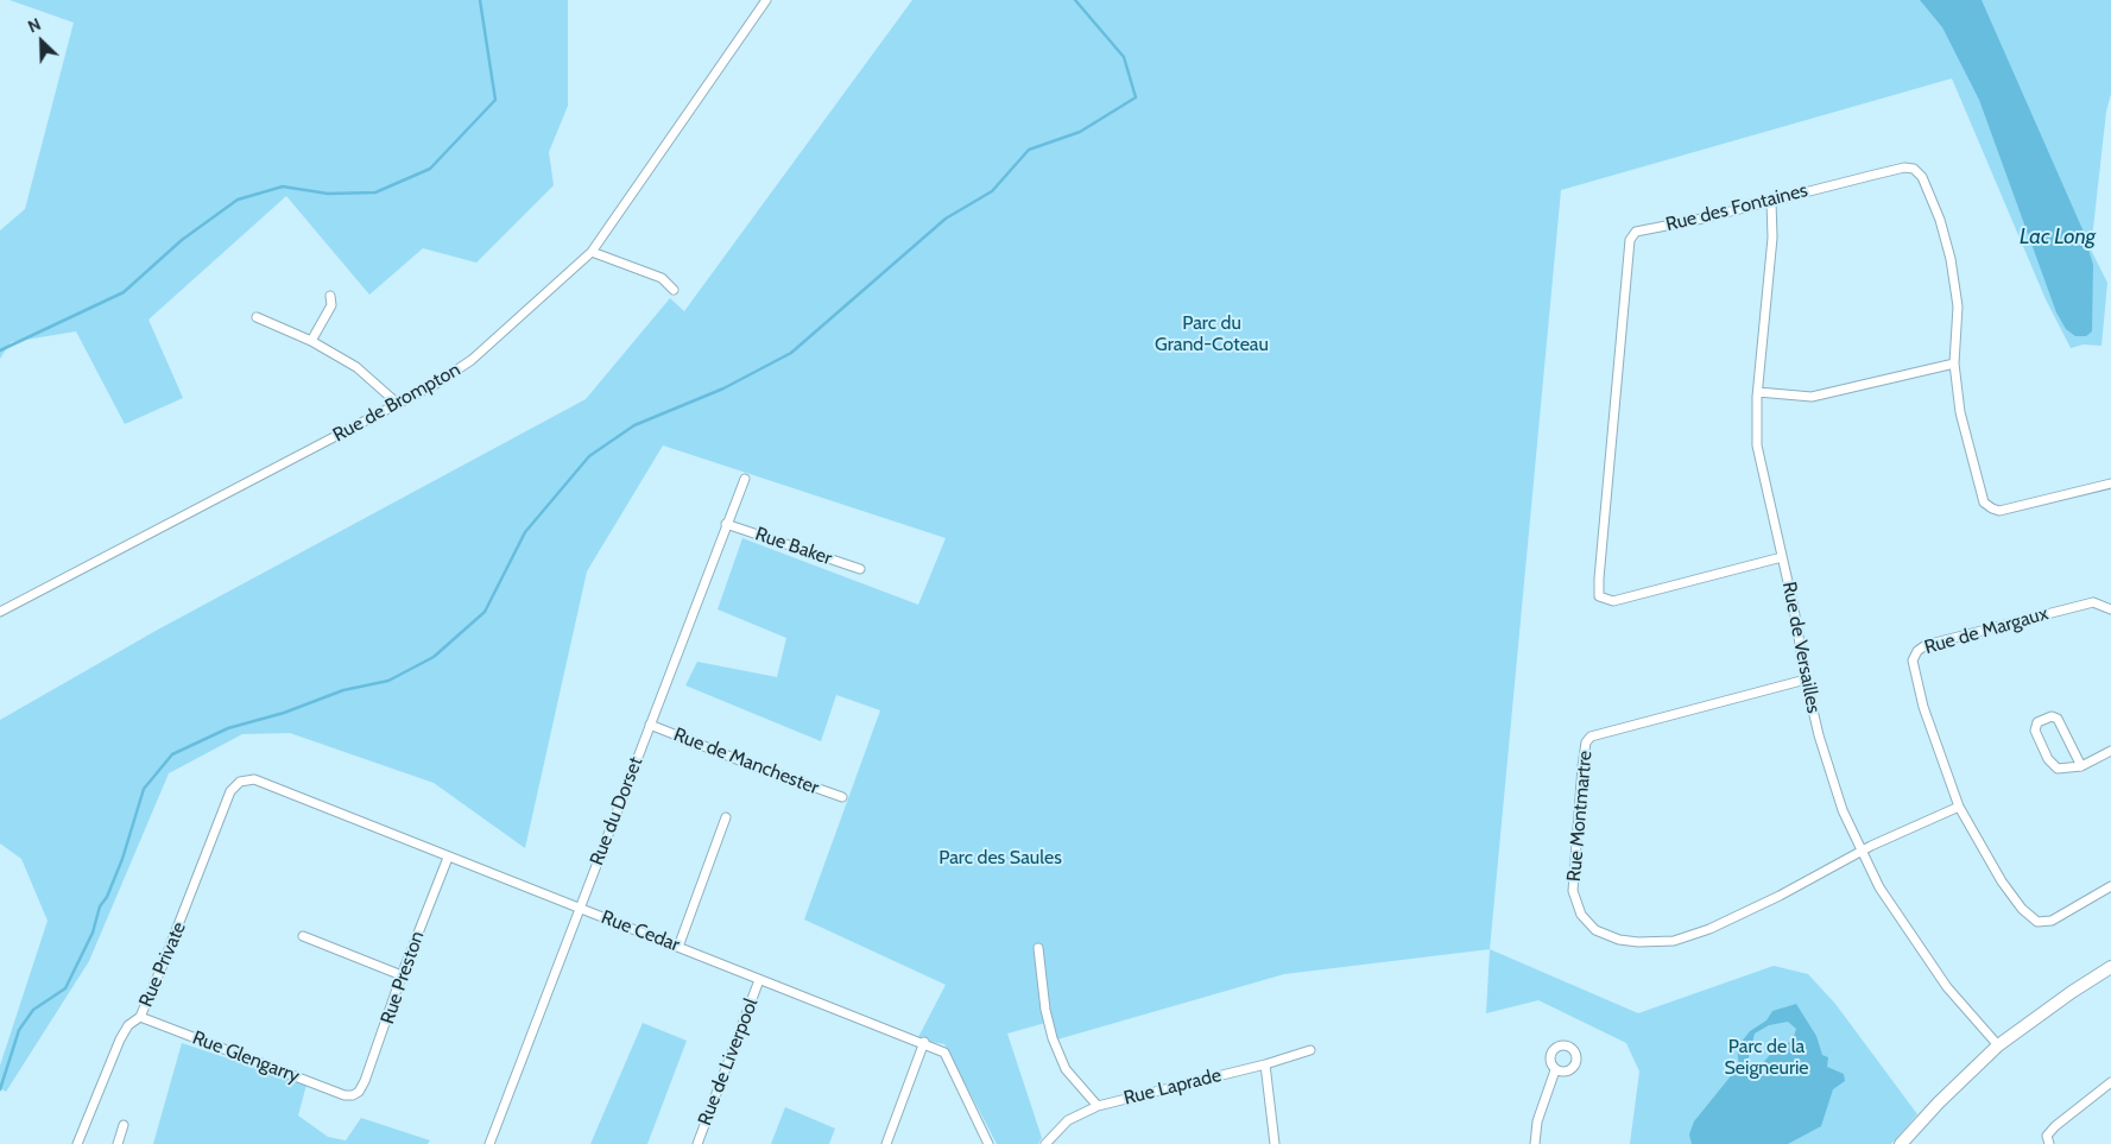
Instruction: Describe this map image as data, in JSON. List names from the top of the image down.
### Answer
{
  "streets": {
    "street": [
      "Rue des Fontaines",
      "Rue de Brompton",
      "Rue Baker",
      "Rue de Margaux",
      "Rue de Versailles",
      "Rue de Manchester",
      "Rue du Dorset",
      "Rue Montmartre",
      "Rue Cedar",
      "Rue Private",
      "Rue Preston",
      "Rue Glengarry",
      "Rue de Liverpool",
      "Rue Laprade"
    ]
  },
  "crossings": [
    ["Rue des Fontaines", "Rue de Versailles"],
    ["Rue Baker", "Rue du Dorset"],
    ["Rue de Versailles", "Rue Montmartre"],
    ["Rue de Manchester", "Rue du Dorset"],
    ["Rue du Dorset", "Rue Cedar"],
    ["Rue Cedar", "Rue Private"],
    ["Rue Cedar", "Rue Preston"],
    ["Rue Cedar", "Rue de Liverpool"],
    ["Rue Private", "Rue Glengarry"],
    ["Rue Preston", "Rue Glengarry"]
  ],
  "water": ["Lac Long"],
  "parks": ["Parc du Grand-Coteau", "Parc des Saules", "Parc de la Seigneurie"],
  "north": "top left"
}
